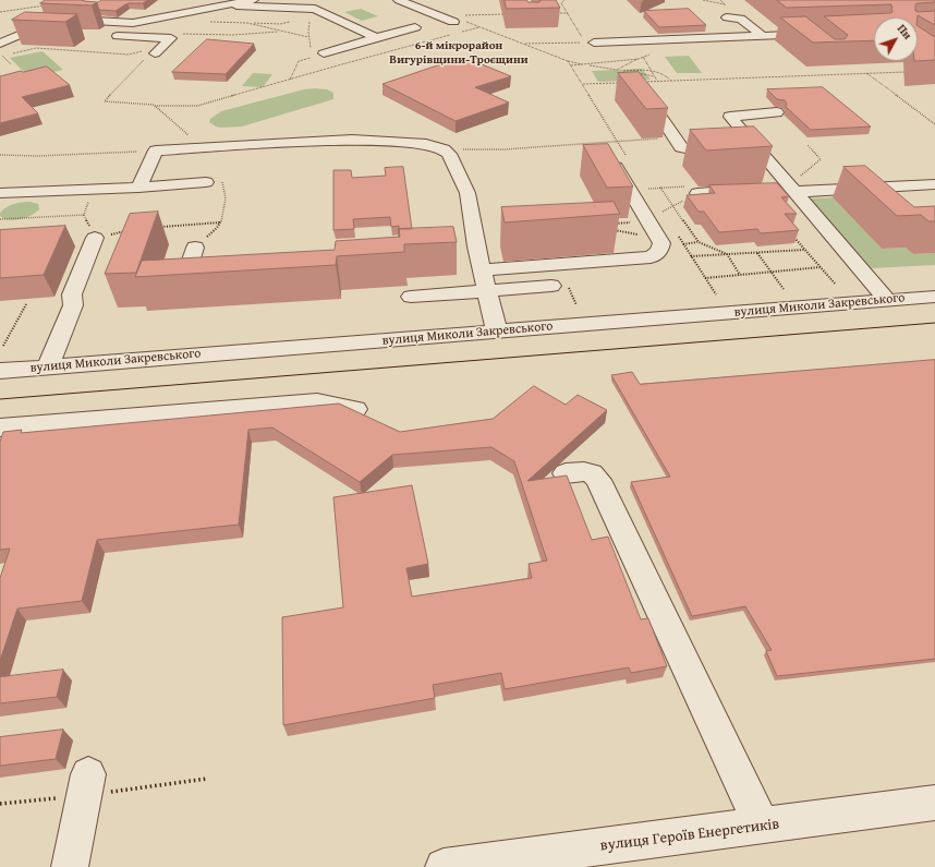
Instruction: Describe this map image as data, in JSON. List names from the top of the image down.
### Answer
{
  "streets": {
    "street": ["вулиця Миколи Закревського", "вулиця Героїв Енергетиків"]
  },
  "districts": ["6-й мікрорайон Вигурівщини-Троєщини"],
  "north": "top right"
}
